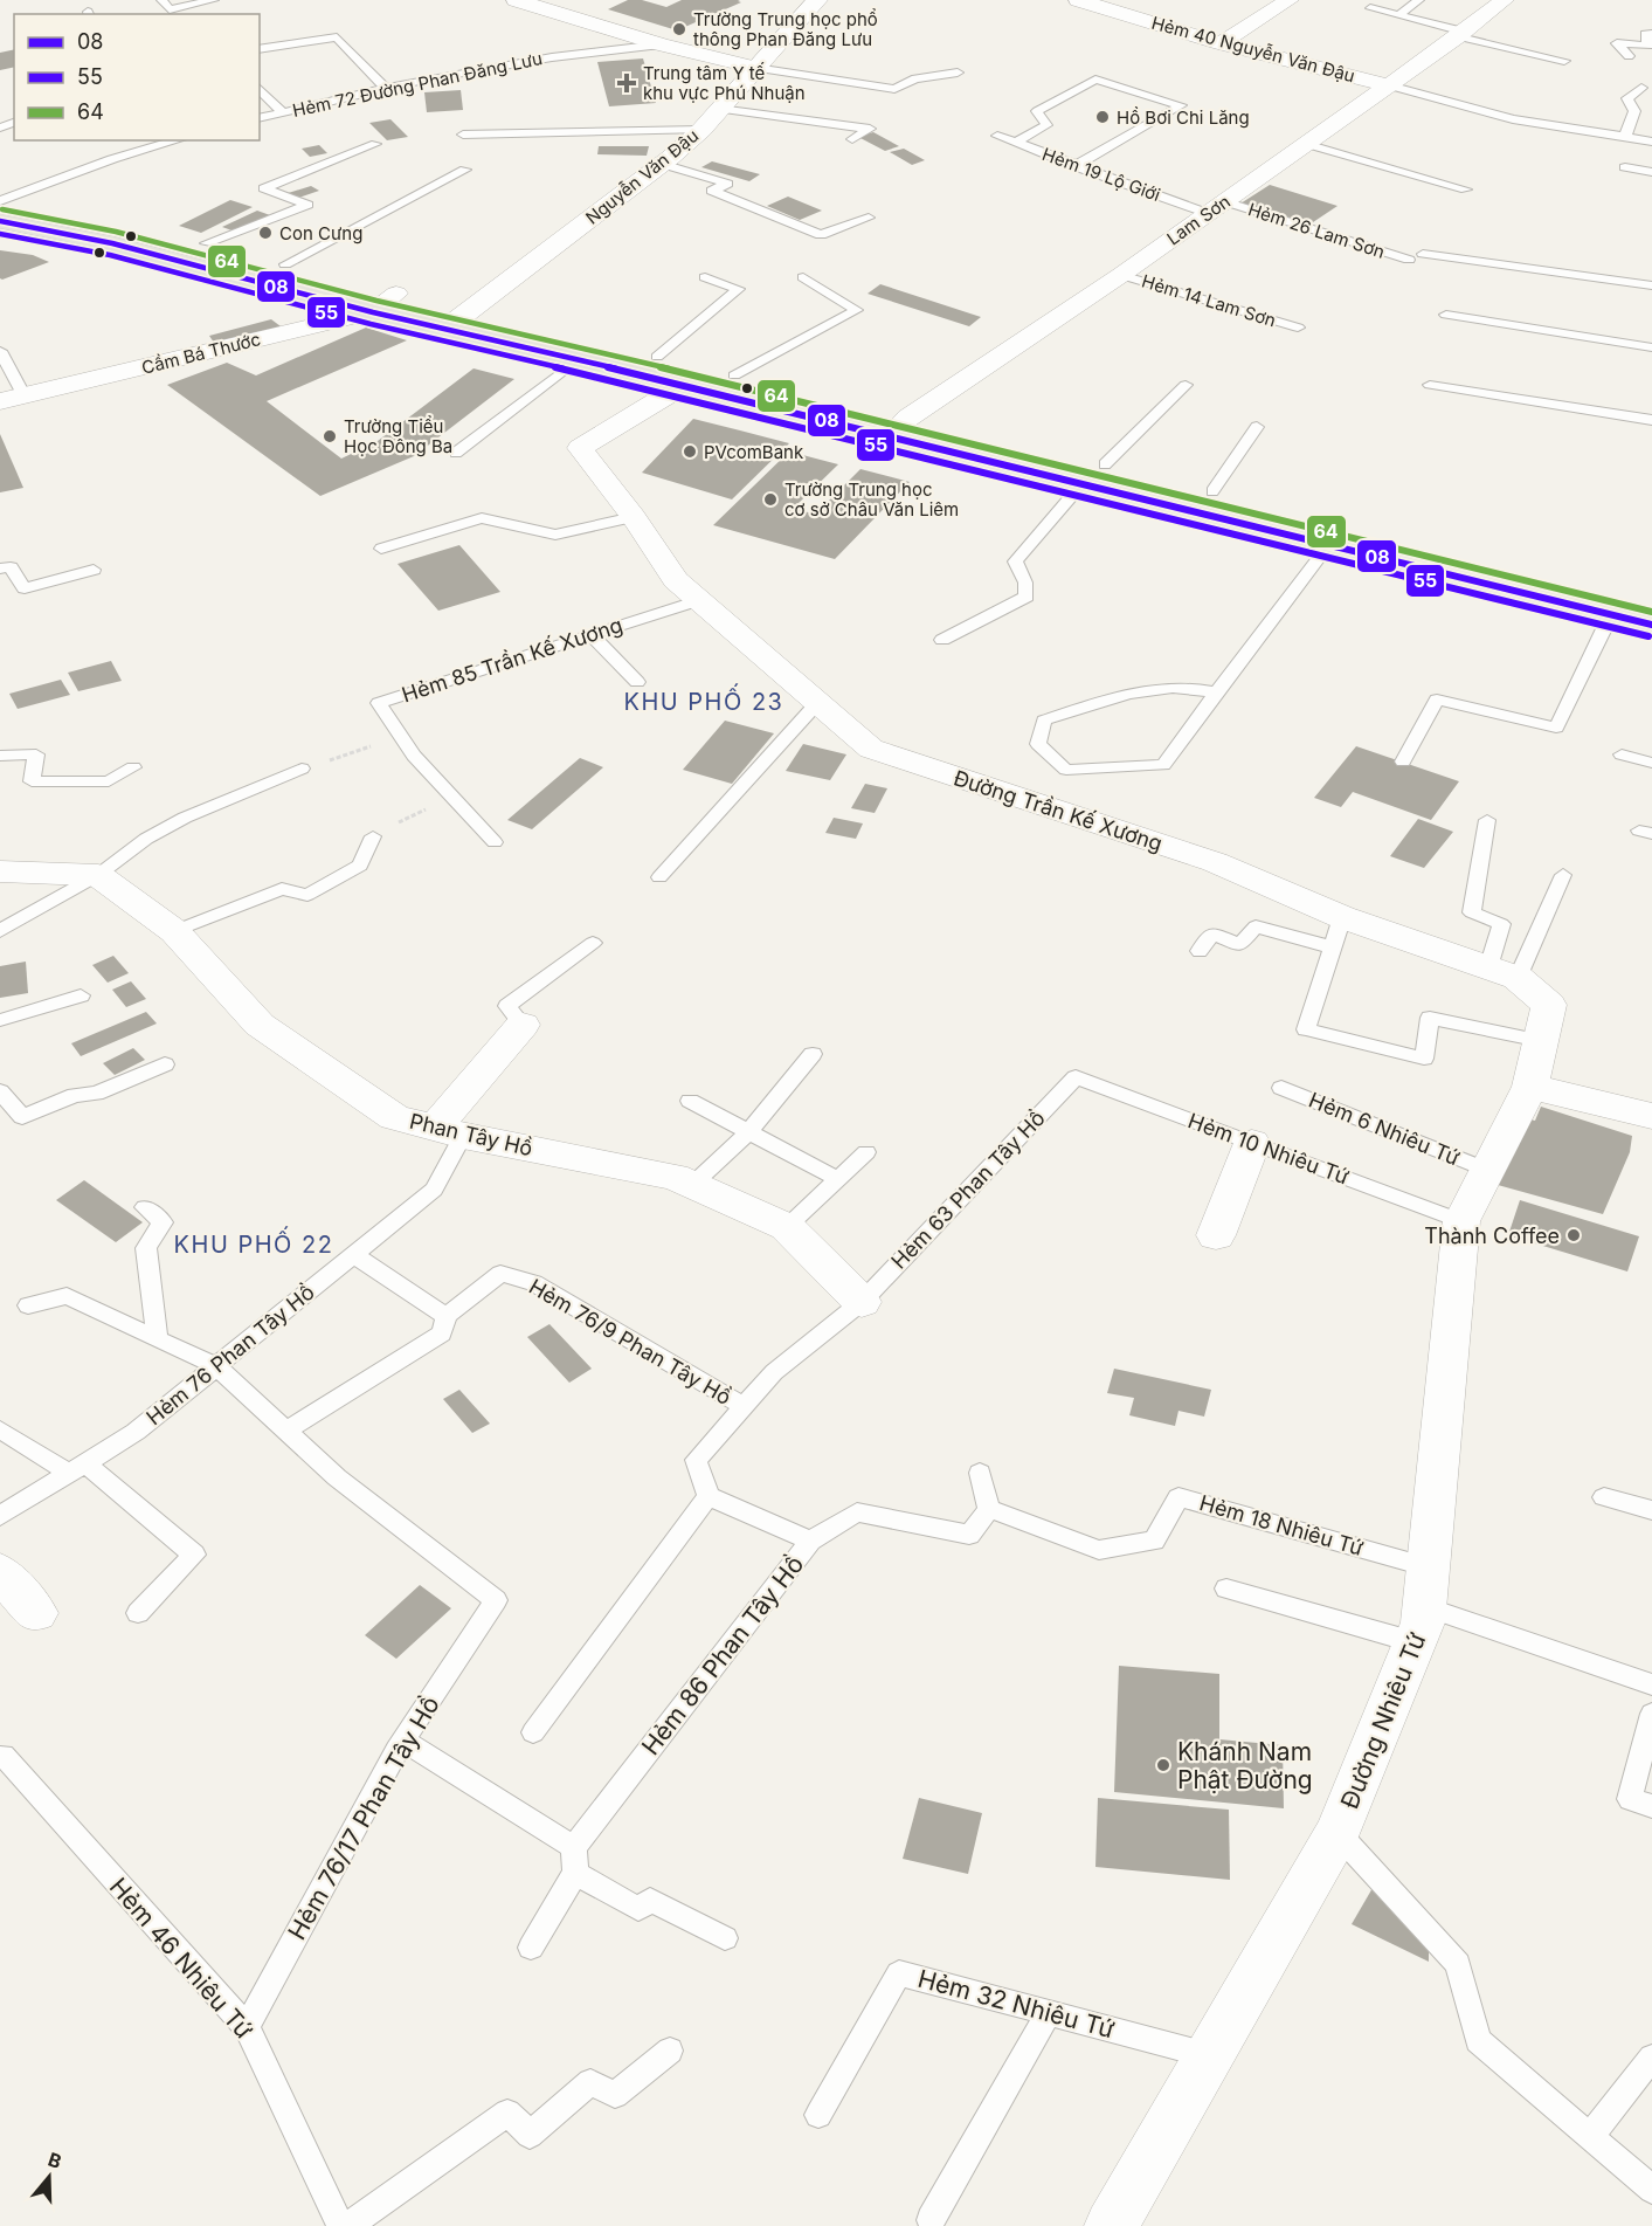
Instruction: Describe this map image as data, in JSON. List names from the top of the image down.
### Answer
{
  "streets": {
    "street": [
      "Hẻm 40 Nguyễn Văn Đậu",
      "Nguyễn Văn Đậu",
      "Lam Sơn",
      "Cầm Bá Thước",
      "Đường Trần Kế Xương",
      "Phan Tây Hồ",
      "Đường Nhiêu Tứ"
    ],
    "lane": [
      "Hẻm 72 Đường Phan Đăng Lưu",
      "Hẻm 19 Lộ Giới",
      "Hẻm 26 Lam Sơn",
      "Hẻm 14 Lam Sơn",
      "Hẻm 85 Trần Kế Xương",
      "Hẻm 6 Nhiêu Tứ",
      "Hẻm 10 Nhiêu Tứ",
      "Hẻm 63 Phan Tây Hồ",
      "Hẻm 76/9 Phan Tây Hồ",
      "Hẻm 76 Phan Tây Hồ",
      "Hẻm 18 Nhiêu Tứ",
      "Hẻm 86 Phan Tây Hồ",
      "Hẻm 76/17 Phan Tây Hồ",
      "Hẻm 46 Nhiêu Tứ",
      "Hẻm 32 Nhiêu Tứ"
    ]
  },
  "crossings": [
    ["Hẻm 40 Nguyễn Văn Đậu", "Lam Sơn"],
    ["Hẻm 19 Lộ Giới", "Lam Sơn"],
    ["Hẻm 19 Lộ Giới", "Hẻm 26 Lam Sơn"],
    ["Lam Sơn", "Hẻm 26 Lam Sơn"],
    ["Lam Sơn", "Hẻm 14 Lam Sơn"],
    ["Hẻm 85 Trần Kế Xương", "Đường Trần Kế Xương"],
    ["Đường Trần Kế Xương", "Đường Nhiêu Tứ"],
    ["Hẻm 6 Nhiêu Tứ", "Đường Nhiêu Tứ"],
    ["Phan Tây Hồ", "Hẻm 63 Phan Tây Hồ"],
    ["Phan Tây Hồ", "Hẻm 76 Phan Tây Hồ"],
    ["Hẻm 10 Nhiêu Tứ", "Hẻm 63 Phan Tây Hồ"],
    ["Hẻm 10 Nhiêu Tứ", "Đường Nhiêu Tứ"],
    ["Hẻm 76/9 Phan Tây Hồ", "Hẻm 76/17 Phan Tây Hồ"],
    ["Hẻm 76 Phan Tây Hồ", "Hẻm 76/17 Phan Tây Hồ"],
    ["Hẻm 18 Nhiêu Tứ", "Đường Nhiêu Tứ"],
    ["Đường Nhiêu Tứ", "Hẻm 32 Nhiêu Tứ"],
    ["Hẻm 76/17 Phan Tây Hồ", "Hẻm 46 Nhiêu Tứ"]
  ],
  "districts": ["KHU PHỐ 23", "KHU PHỐ 22"],
  "places": {
    "other": [
      "Trường Trung học phổ thông Phan Đăng Lưu",
      "Hồ Bơi Chi Lăng",
      "Con Cưng",
      "Trường Tiểu Học Đông Ba",
      "PVcomBank",
      "Trường Trung học cơ sở Châu Văn Liêm",
      "Thành Coffee",
      "Khánh Nam Phật Đường"
    ],
    "health": ["Trung tâm Y tế khu vực Phú Nhuận"]
  },
  "lines": ["transit line 64", "transit line 08", "transit line 55"],
  "legend": ["08", "55", "64"],
  "north": "top"
}
